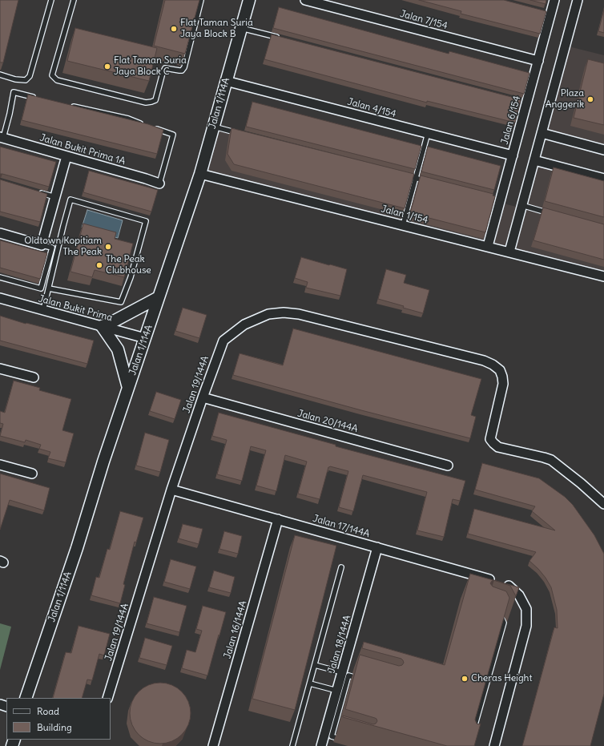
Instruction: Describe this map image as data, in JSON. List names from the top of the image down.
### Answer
{
  "streets": {
    "street": [
      "Jalan 7/154",
      "Jalan 1/114A",
      "Jalan 4/154",
      "Jalan 6/154",
      "Jalan Bukit Prima 1A",
      "Jalan 1/154",
      "Jalan Bukit Prima",
      "Jalan 19/144A",
      "Jalan 20/144A",
      "Jalan 17/144A",
      "Jalan 16/144A",
      "Jalan 18/144A"
    ]
  },
  "crossings": [
    ["Jalan 7/154", "Jalan 6/154"],
    ["Jalan 1/114A", "Jalan 4/154"],
    ["Jalan 1/114A", "Jalan 1/154"],
    ["Jalan 1/114A", "Jalan Bukit Prima"],
    ["Jalan 4/154", "Jalan 6/154"],
    ["Jalan 6/154", "Jalan 1/154"],
    ["Jalan 19/144A", "Jalan 20/144A"],
    ["Jalan 19/144A", "Jalan 17/144A"],
    ["Jalan 17/144A", "Jalan 16/144A"],
    ["Jalan 17/144A", "Jalan 18/144A"]
  ],
  "places": [
    "Flat Taman Suria Jaya Block B",
    "Flat Taman Suria Jaya Block C",
    "Plaza Anggerik",
    "Oldtown Kopitiam The Peak",
    "The Peak Clubhouse",
    "Cheras Height"
  ],
  "legend": ["Road", "Building"]
}
